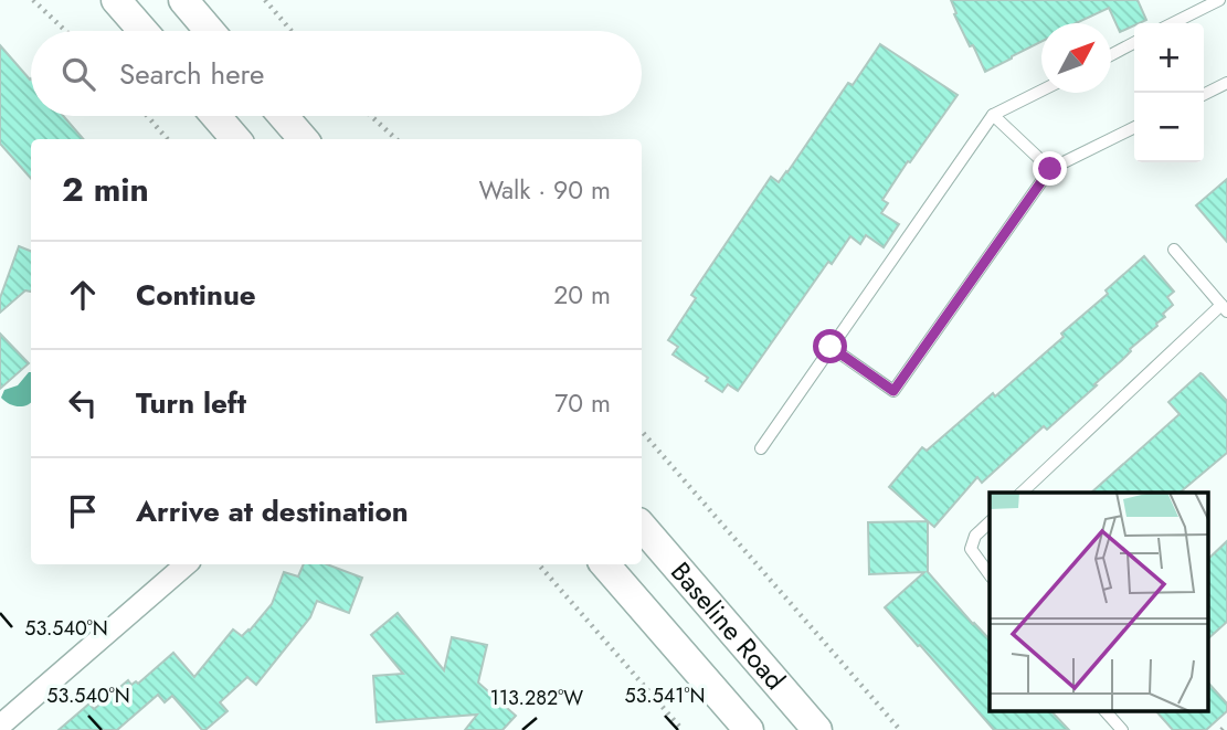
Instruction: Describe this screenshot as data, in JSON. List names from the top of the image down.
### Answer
{
  "streets": {
    "main road": ["Baseline Road"]
  },
  "north": "top right",
  "page": {
    "map_buttons": ["+", "−"],
    "search": "Search here",
    "heading": ["2 min", "Walk · 90 m"],
    "list": [
      ["Continue", "20 m"],
      ["Turn left", "70 m"],
      "Arrive at destination"
    ]
  },
  "coordinates": ["53.540°N", "53.541°N", "113.282°W"]
}
